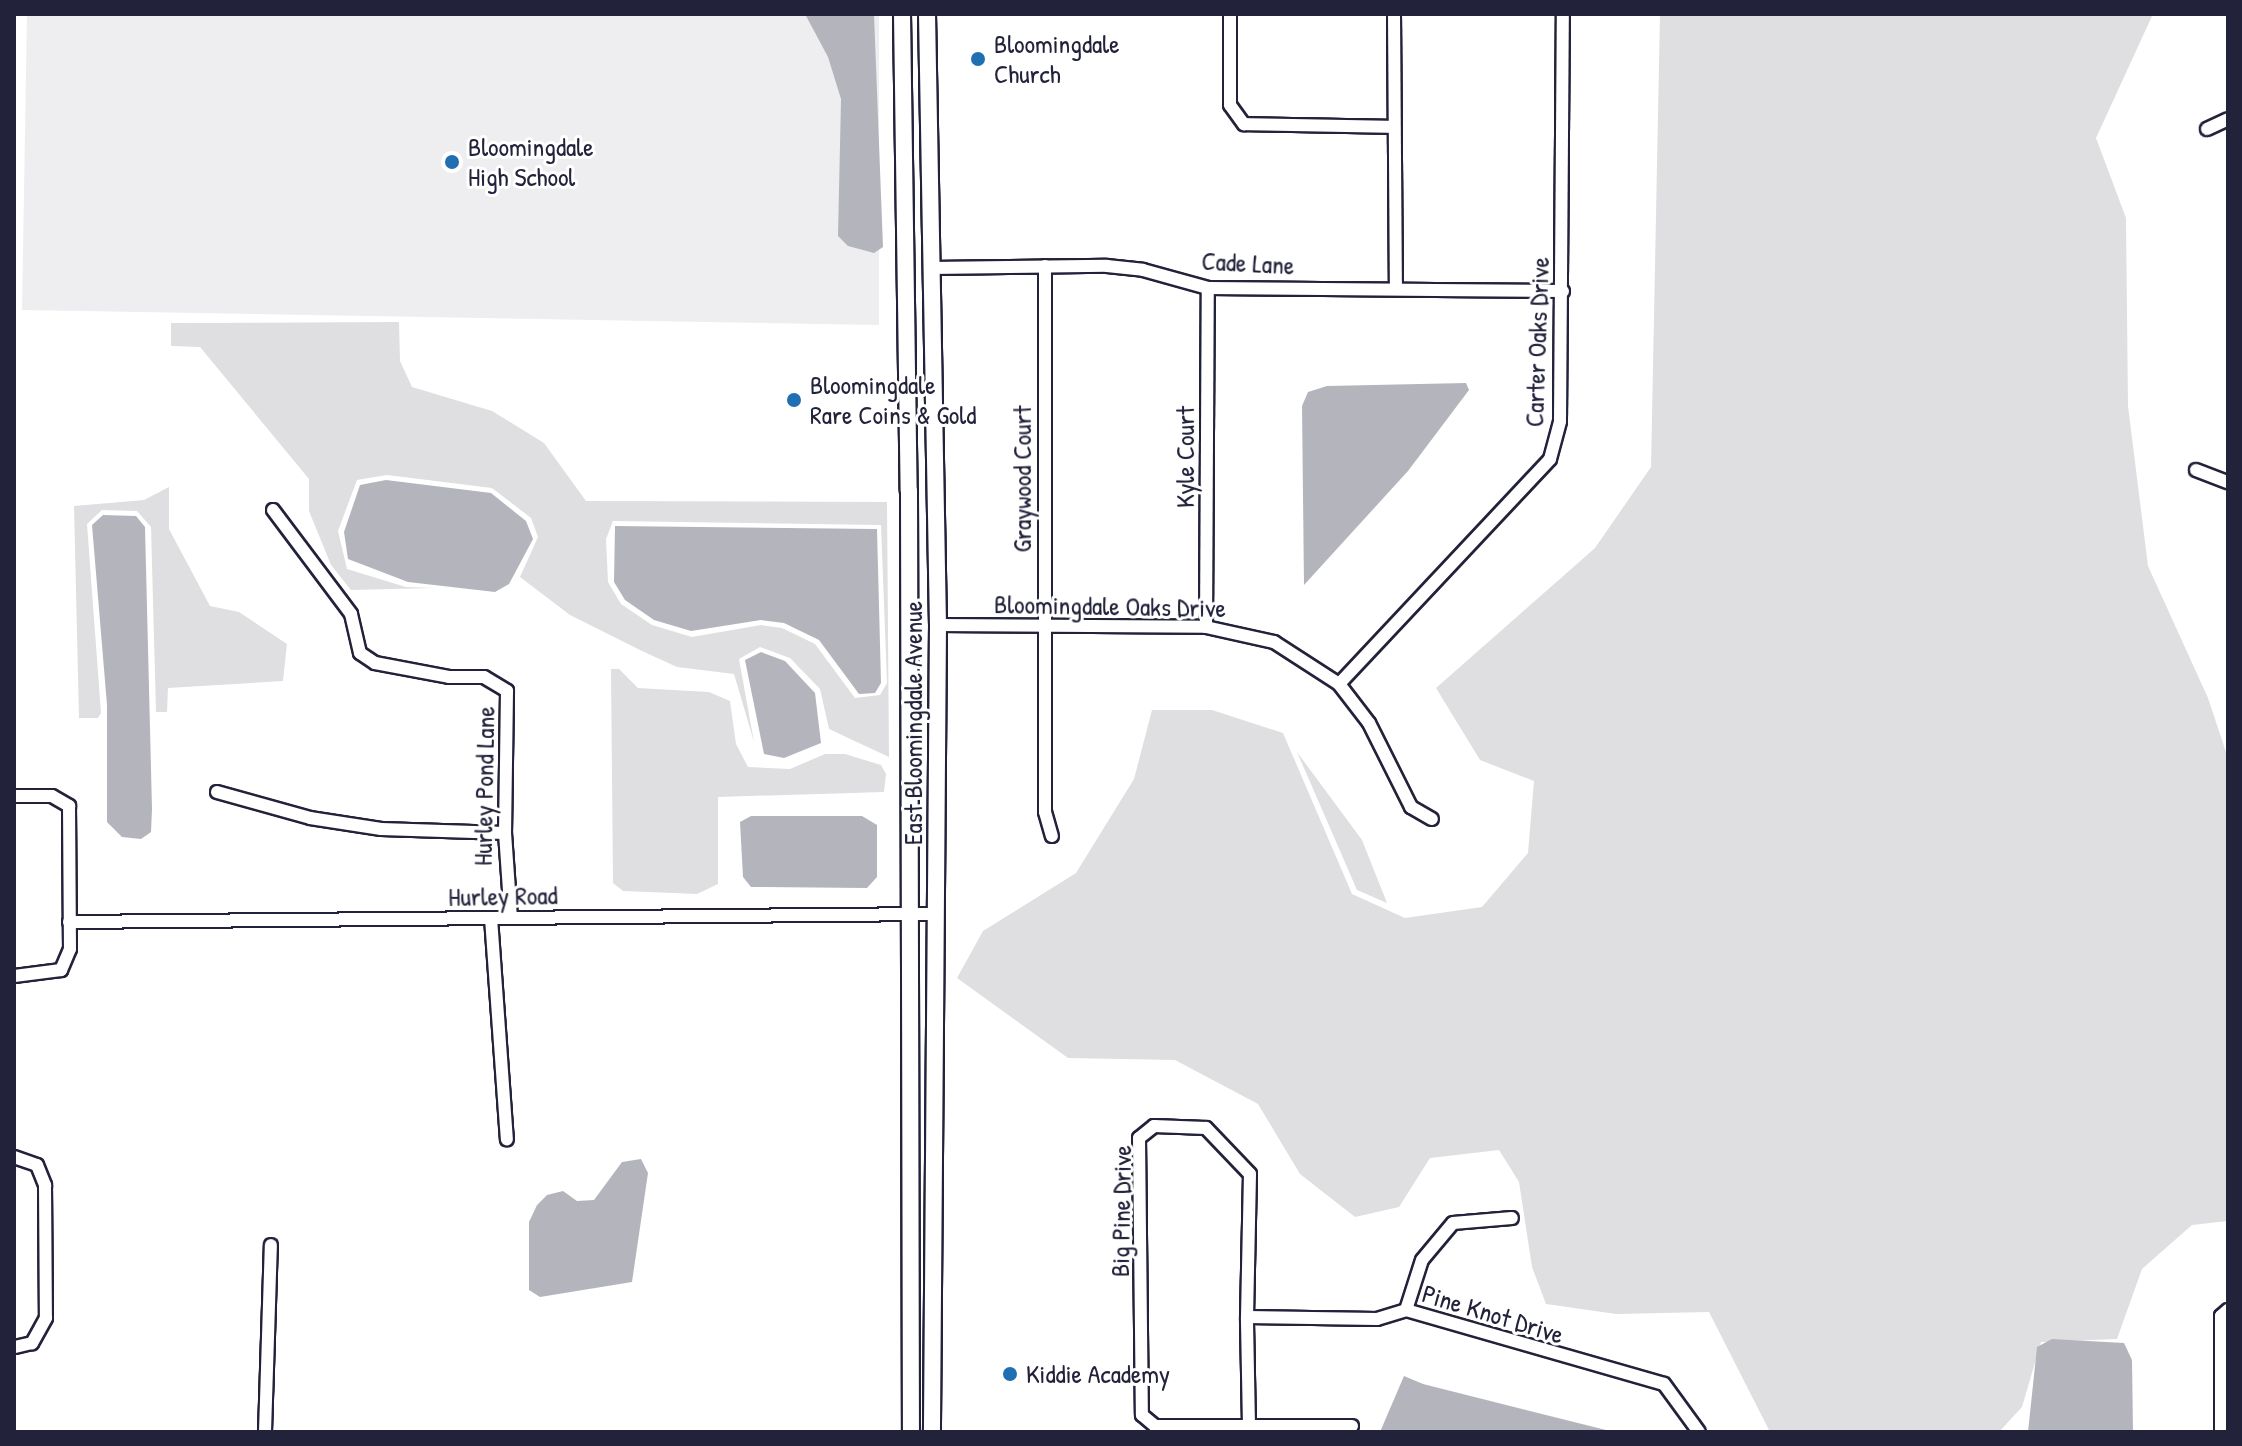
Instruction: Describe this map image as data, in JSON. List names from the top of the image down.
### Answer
{
  "streets": {
    "main road": ["East Bloomingdale Avenue"],
    "street": [
      "Cade Lane",
      "Carter Oaks Drive",
      "Kyle Court",
      "Graywood Court",
      "Bloomingdale Oaks Drive",
      "Hurley Pond Lane",
      "Hurley Road",
      "Big Pine Drive",
      "Pine Knot Drive"
    ]
  },
  "crossings": [
    ["Cade Lane", "Carter Oaks Drive"],
    ["Cade Lane", "Kyle Court"],
    ["Cade Lane", "Graywood Court"],
    ["Cade Lane", "East Bloomingdale Avenue"],
    ["Carter Oaks Drive", "Bloomingdale Oaks Drive"],
    ["Kyle Court", "Bloomingdale Oaks Drive"],
    ["Graywood Court", "Bloomingdale Oaks Drive"],
    ["Bloomingdale Oaks Drive", "East Bloomingdale Avenue"],
    ["East Bloomingdale Avenue", "Hurley Road"],
    ["Hurley Pond Lane", "Hurley Road"],
    ["Big Pine Drive", "Pine Knot Drive"]
  ],
  "places": [
    "Bloomingdale Church",
    "Bloomingdale High School",
    "Bloomingdale Rare Coins & Gold",
    "Kiddie Academy"
  ]
}
